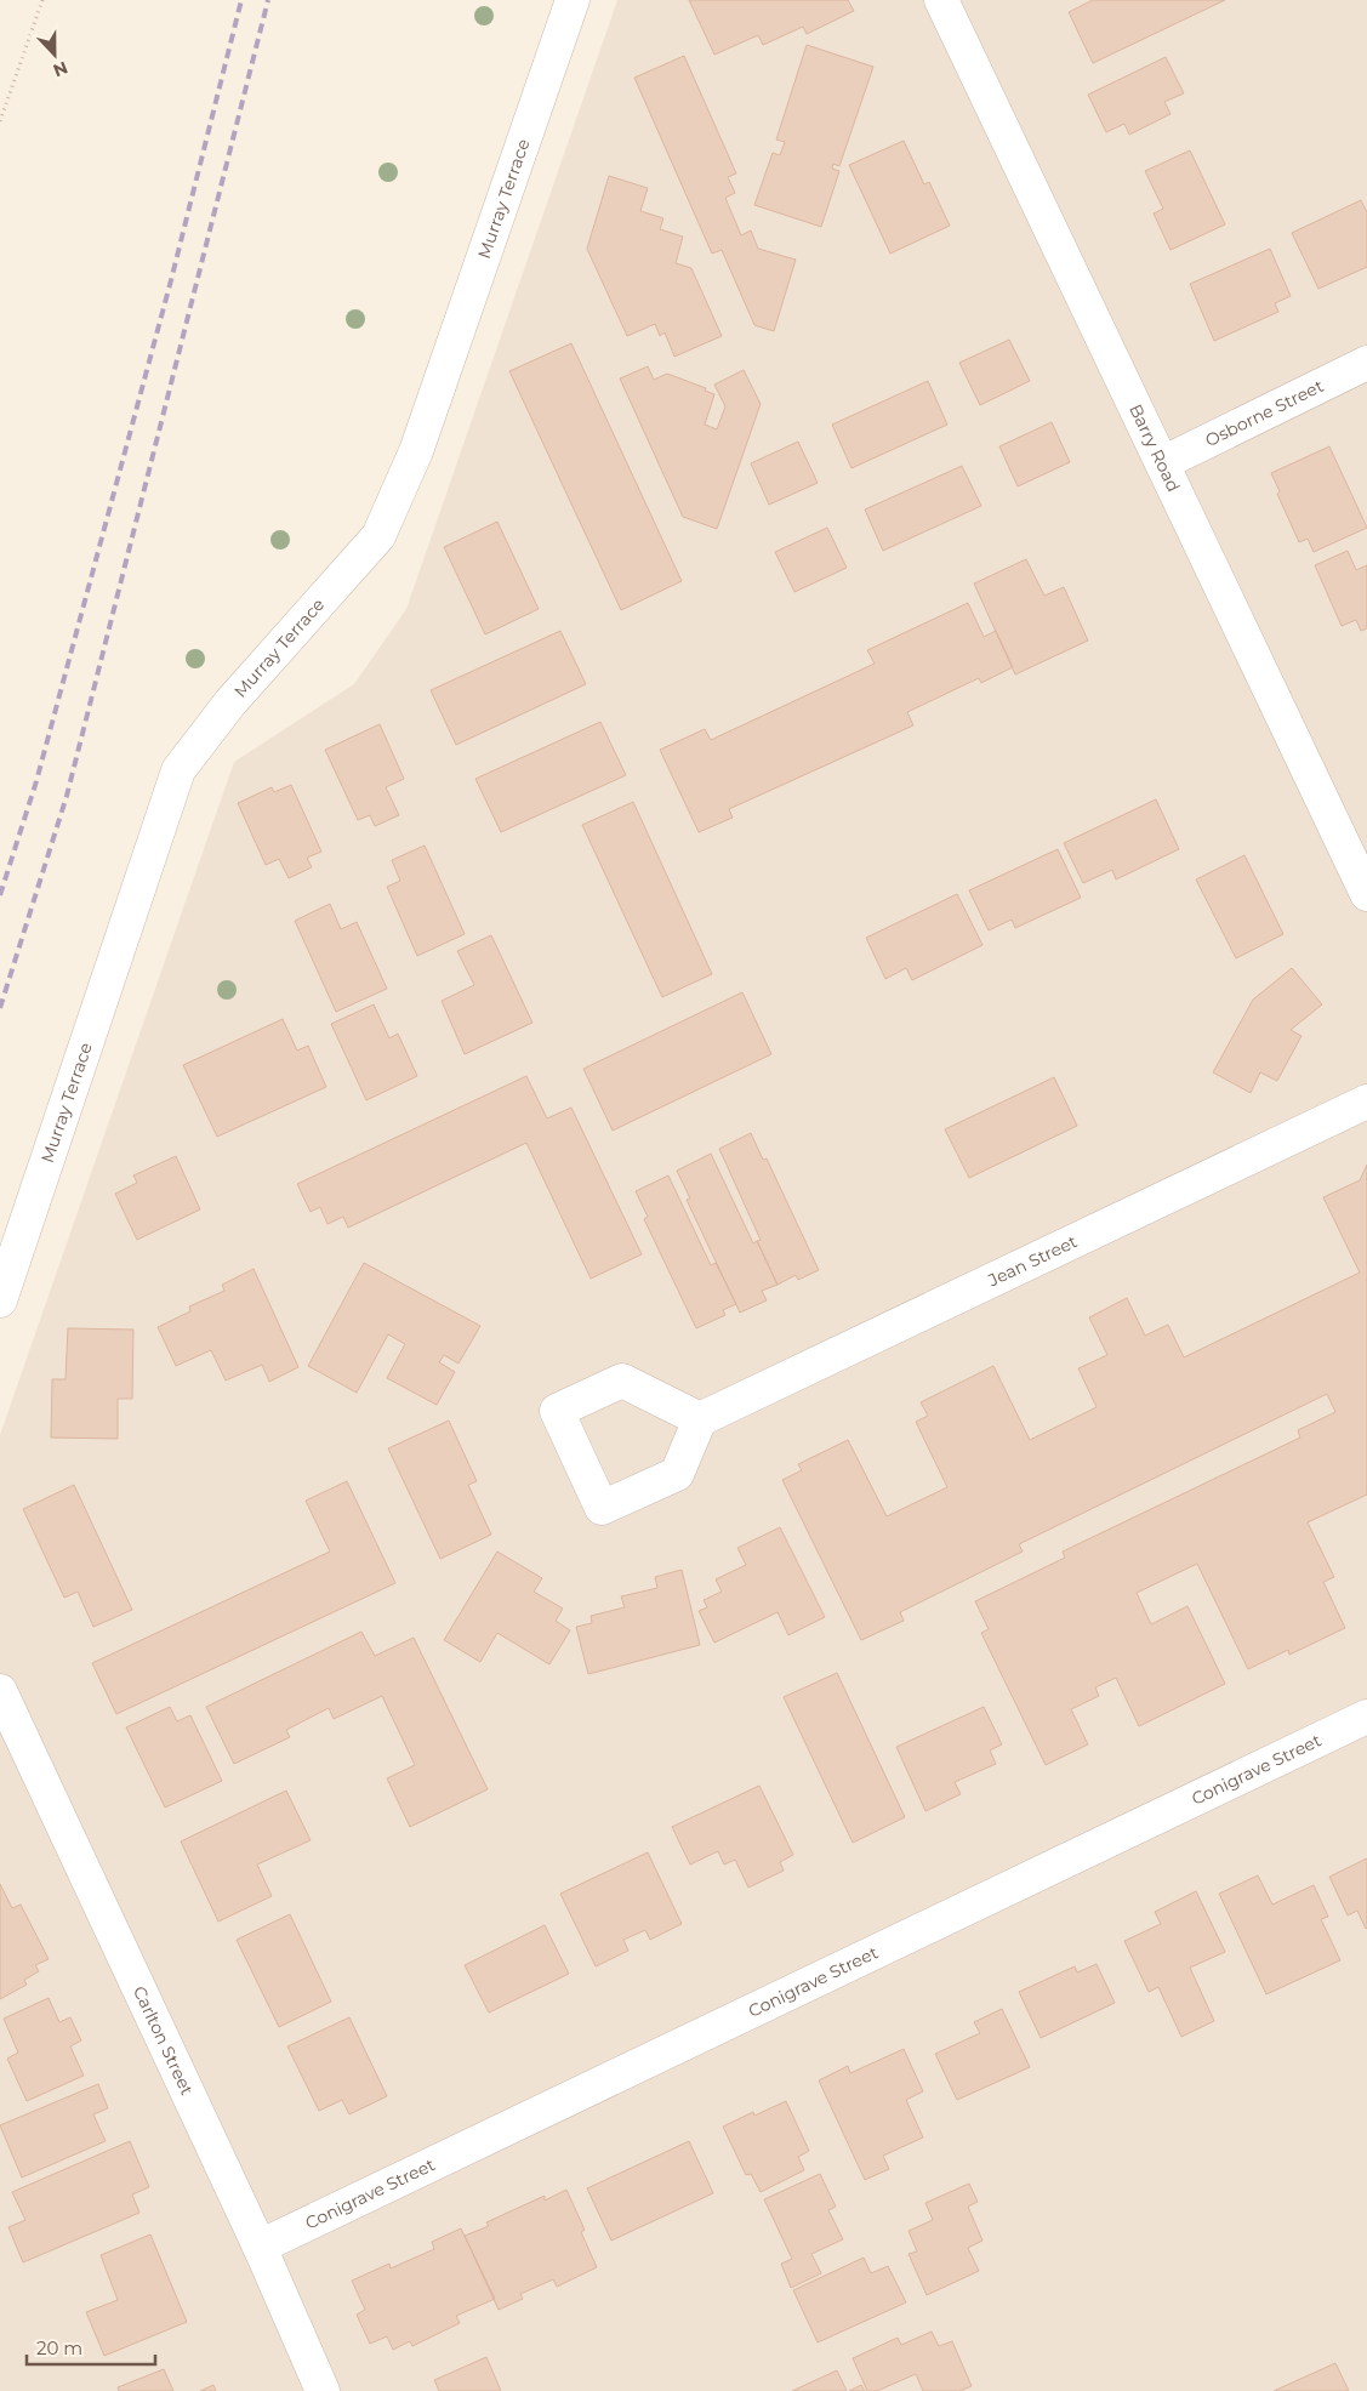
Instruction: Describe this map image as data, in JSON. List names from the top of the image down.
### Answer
{
  "streets": {
    "street": [
      "Murray Terrace",
      "Osborne Street",
      "Barry Road",
      "Jean Street",
      "Conigrave Street",
      "Carlton Street"
    ]
  },
  "crossings": [
    ["Osborne Street", "Barry Road"],
    ["Conigrave Street", "Carlton Street"]
  ],
  "scale_bar": "20 m",
  "north": "bottom"
}
